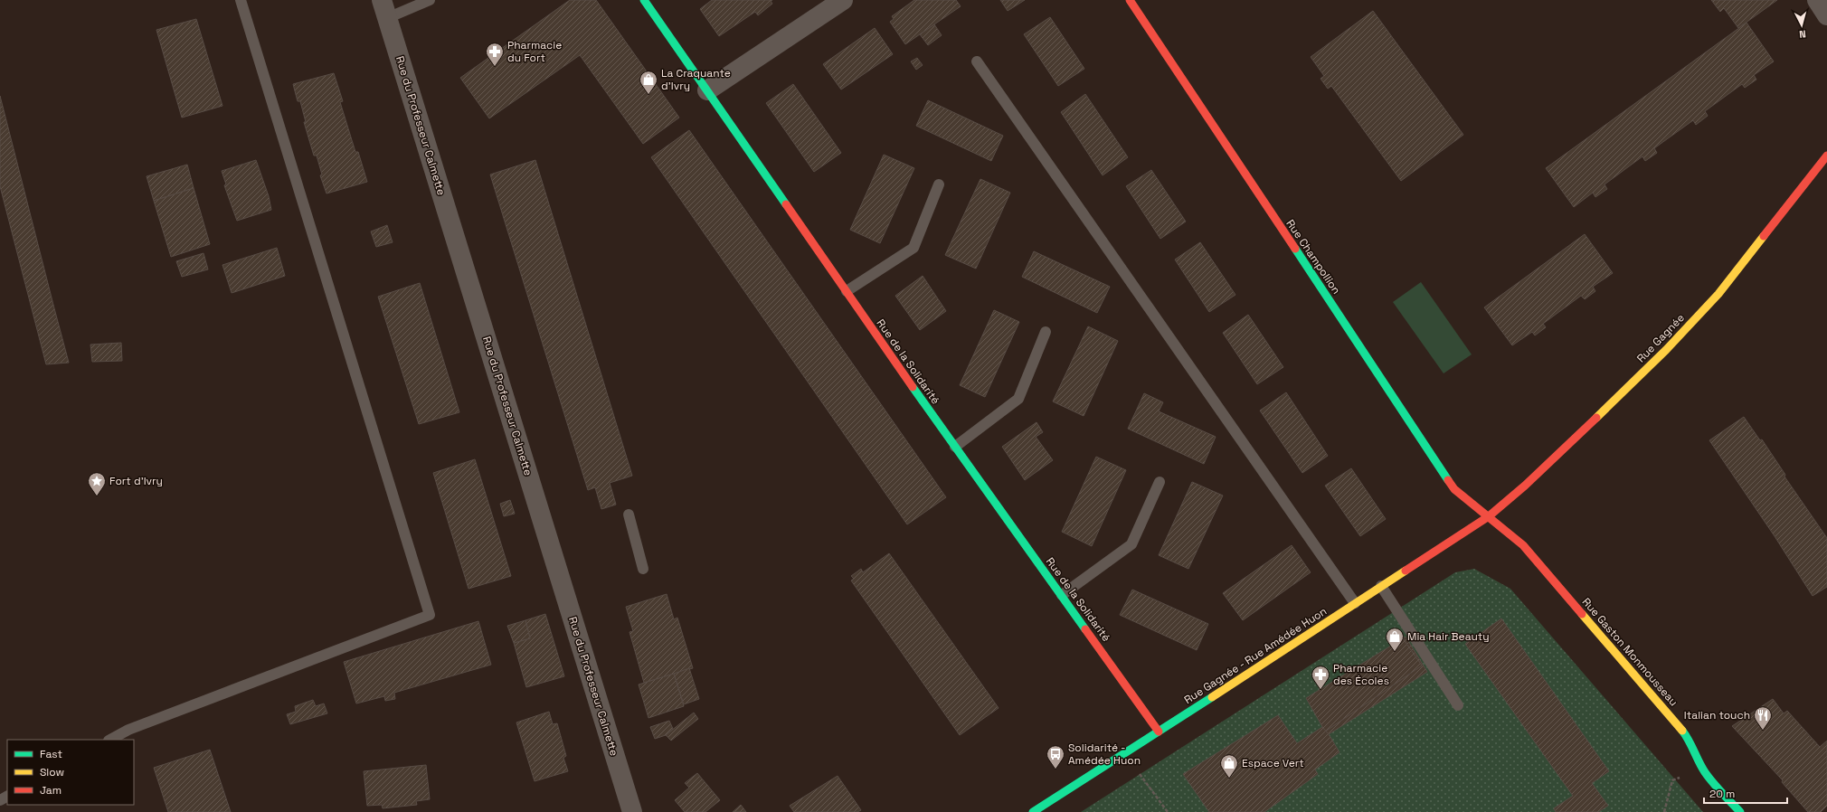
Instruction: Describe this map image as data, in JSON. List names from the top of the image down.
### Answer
{
  "streets": {
    "street": [
      "Rue du Professeur Calmette",
      "Rue Champollion",
      "Rue Gagnée",
      "Rue de la Solidarité",
      "Rue Gaston Monmousseau",
      "Rue Gagnée - Rue Amédée Huon"
    ]
  },
  "crossings": [
    ["Rue Champollion", "Rue Gagnée"],
    ["Rue Champollion", "Rue Gaston Monmousseau"],
    ["Rue Champollion", "Rue Gagnée - Rue Amédée Huon"],
    ["Rue Gagnée", "Rue Gaston Monmousseau"],
    ["Rue Gagnée", "Rue Gagnée - Rue Amédée Huon"],
    ["Rue de la Solidarité", "Rue Gagnée - Rue Amédée Huon"],
    ["Rue Gaston Monmousseau", "Rue Gagnée - Rue Amédée Huon"]
  ],
  "places": {
    "pharmacy": ["Pharmacie du Fort", "Pharmacie des Écoles"],
    "shop": ["La Craquante d'Ivry", "Mia Hair Beauty", "Espace Vert"],
    "place": ["Fort d'Ivry"],
    "restaurant": ["Italian touch"],
    "bus stop": ["Solidarité - Amédée Huon"]
  },
  "legend": ["Fast", "Slow", "Jam"],
  "scale_bar": "20 m",
  "north": "bottom"
}
